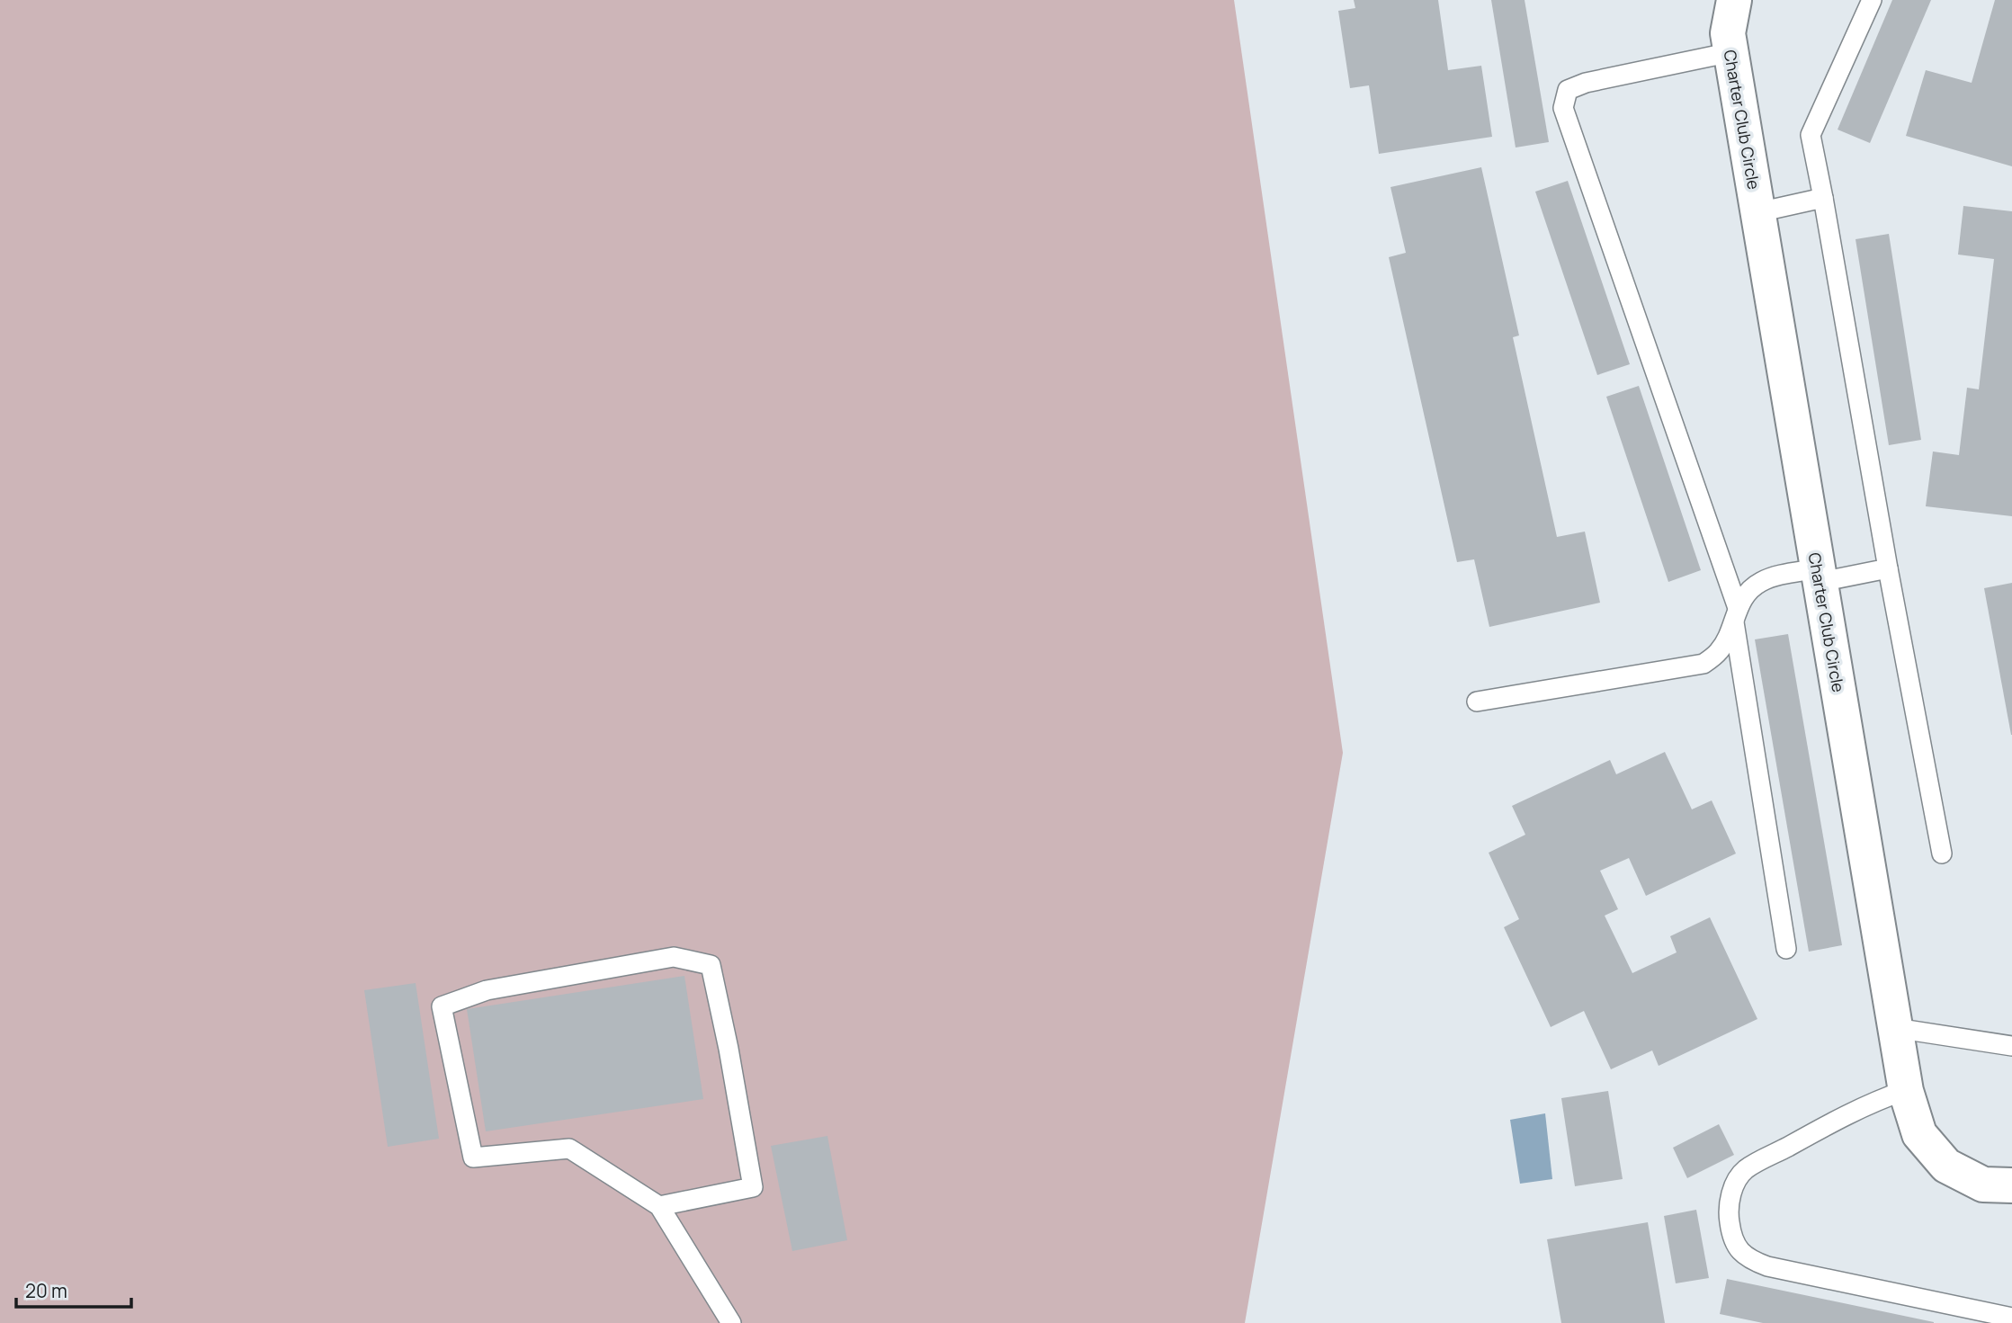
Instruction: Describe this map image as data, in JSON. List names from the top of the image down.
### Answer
{
  "streets": {
    "street": ["Charter Club Circle"]
  },
  "scale_bar": "20 m"
}
